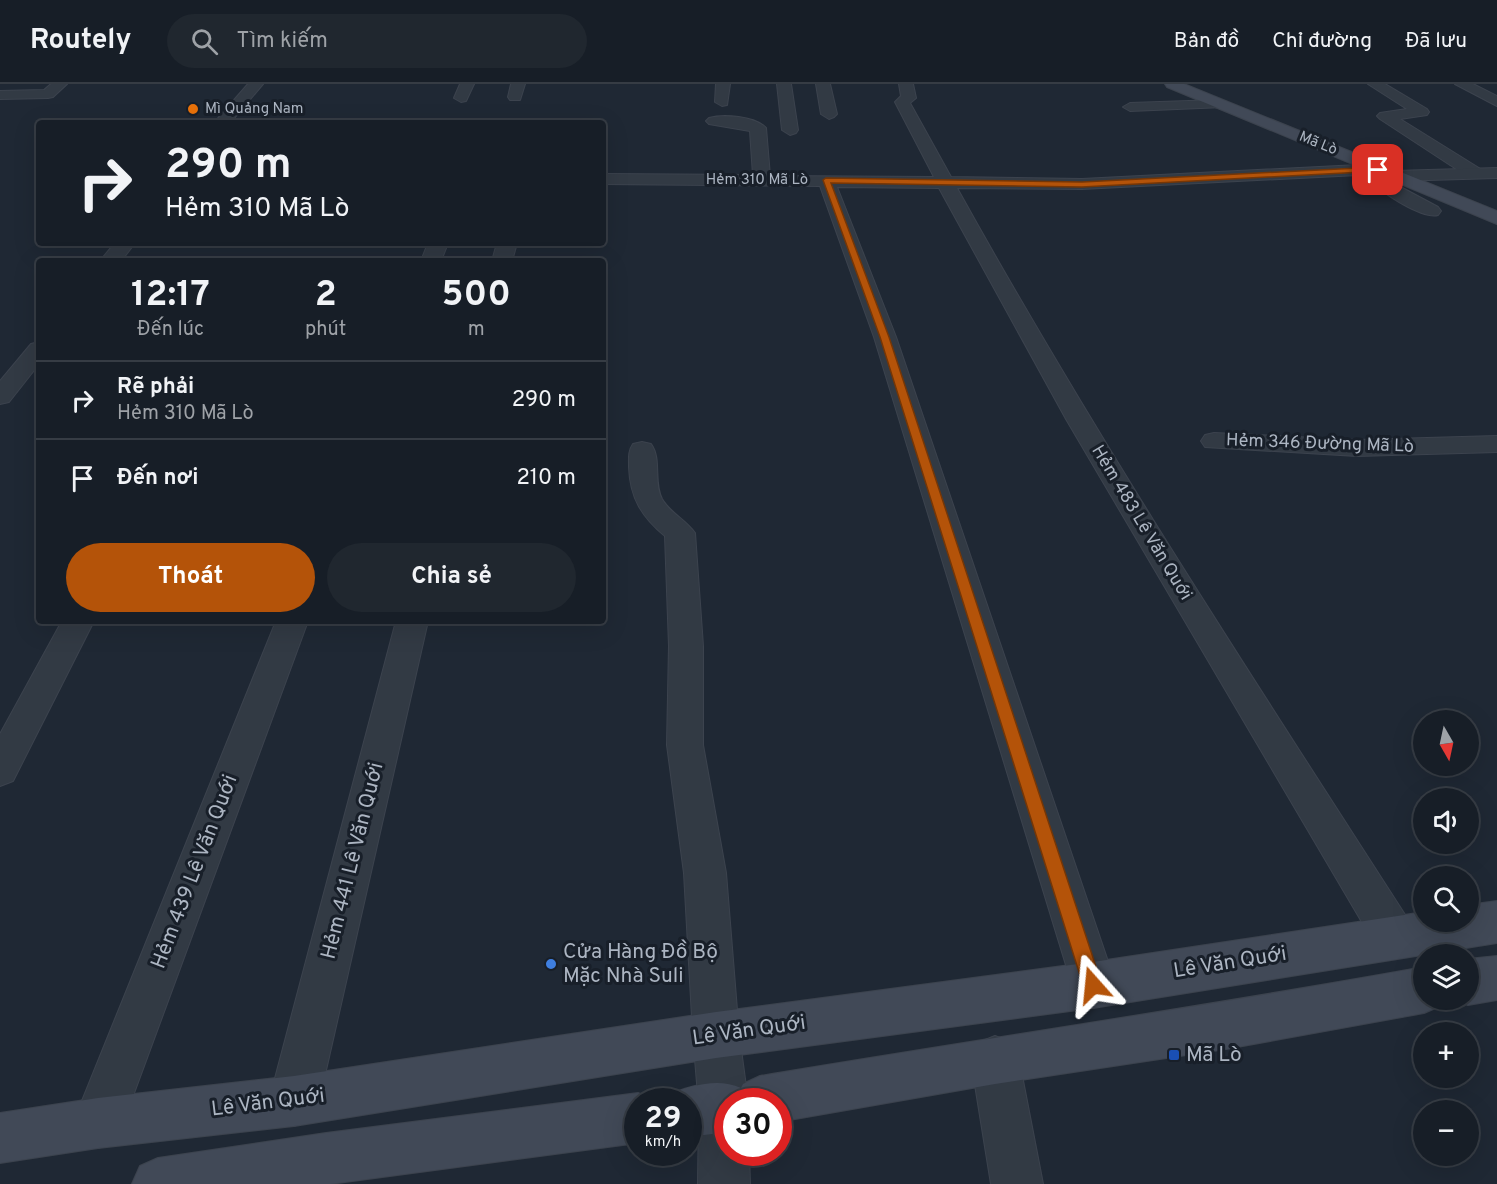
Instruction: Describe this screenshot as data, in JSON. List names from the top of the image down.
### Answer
{
  "streets": {
    "main road": ["Mã Lò", "Lê Văn Quới"],
    "street": [
      "Hẻm 310 Mã Lò",
      "Hẻm 346 Đường Mã Lò",
      "Hẻm 483 Lê Văn Quới",
      "Hẻm 441 Lê Văn Quới",
      "Hẻm 439 Lê Văn Quới"
    ]
  },
  "crossings": [
    ["Mã Lò", "Hẻm 310 Mã Lò"],
    ["Hẻm 310 Mã Lò", "Hẻm 483 Lê Văn Quới"],
    ["Hẻm 483 Lê Văn Quới", "Lê Văn Quới"],
    ["Hẻm 441 Lê Văn Quới", "Lê Văn Quới"],
    ["Hẻm 439 Lê Văn Quới", "Lê Văn Quới"]
  ],
  "places": {
    "other": ["Mì Quảng Nam", "Cửa Hàng Đồ Bộ Mặc Nhà Suli"],
    "transit": ["Mã Lò"]
  },
  "north": "bottom",
  "page": {
    "header": "Routely",
    "search": "Tìm kiếm",
    "nav": ["Bản đồ", "Chỉ đường", "Đã lưu"],
    "turn": ["290 m", "Hẻm 310 Mã Lò"],
    "eta": [
      "12:17",
      "Đến lúc",
      "2",
      "phút",
      "500",
      "m"
    ],
    "list": [
      {
        "name": "Rẽ phải",
        "note": "Hẻm 310 Mã Lò",
        "value": "290 m"
      },
      {
        "name": "Đến nơi",
        "value": "210 m"
      }
    ],
    "buttons": ["Thoát", "Chia sẻ"],
    "map_buttons": ["+", "−"],
    "speed": "29 km/h",
    "limit": "30"
  }
}
